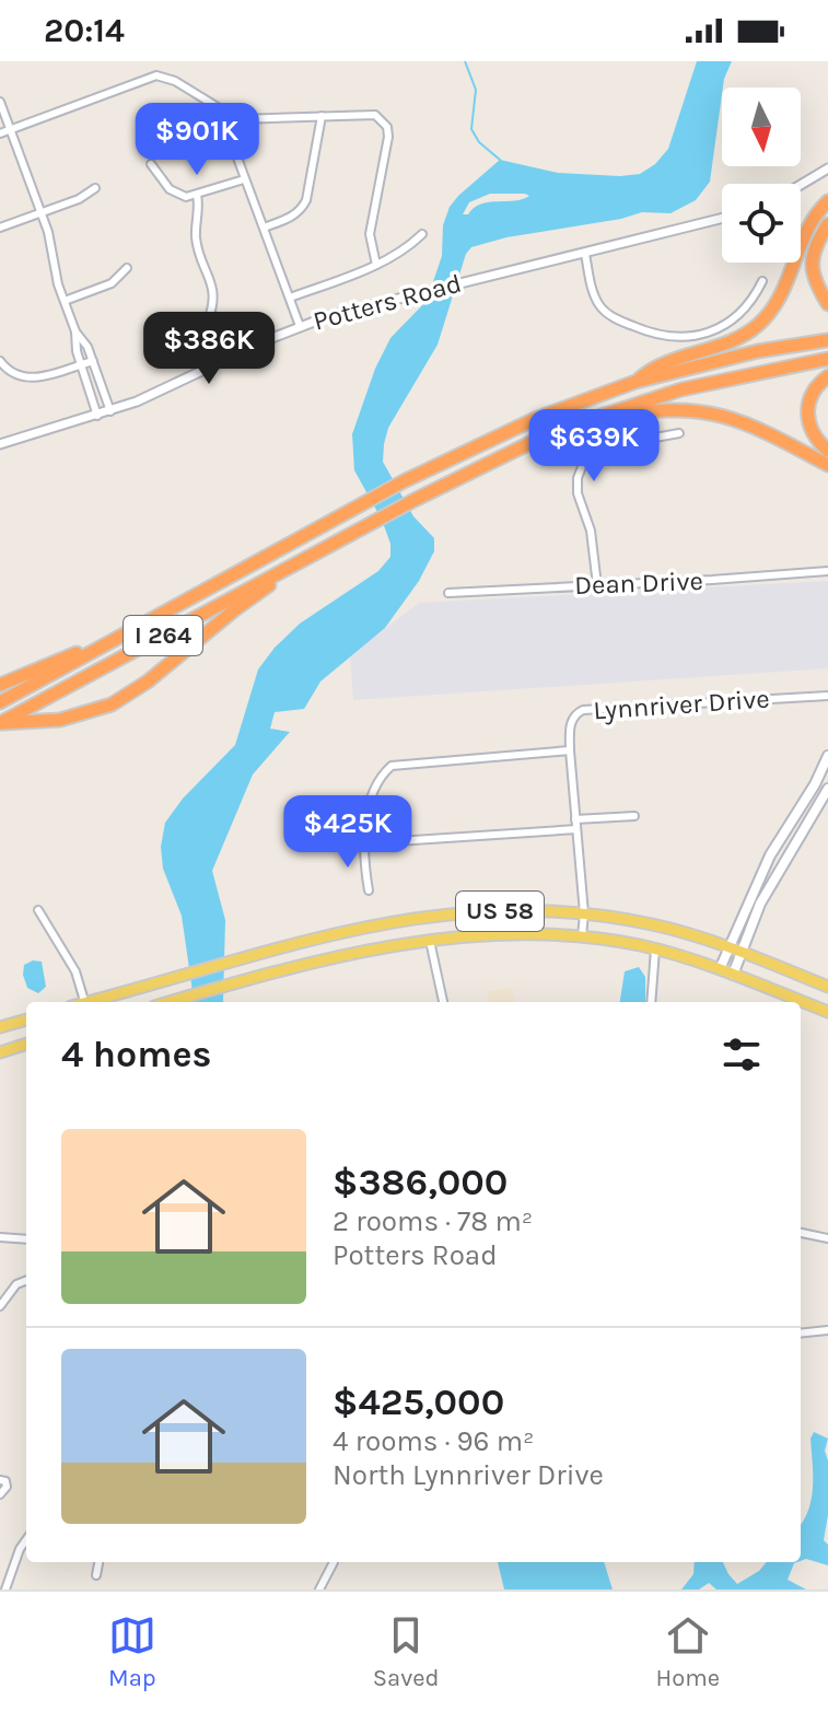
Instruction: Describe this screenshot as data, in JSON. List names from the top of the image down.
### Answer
{
  "streets": {
    "highway": ["I 264"],
    "main road": ["US 58"],
    "street": ["Potters Road", "Dean Drive", "Lynnriver Drive"]
  },
  "north": "bottom",
  "page": {
    "status": "20:14",
    "price": [
      "$901K",
      "$386K",
      "$639K",
      "$425K"
    ],
    "heading": "4 homes",
    "list": [
      {
        "name": "$386,000",
        "note": "2 rooms · 78 m² · Potters Road"
      },
      {
        "name": "$425,000",
        "note": "4 rooms · 96 m² · North Lynnriver Drive"
      }
    ],
    "tabs": ["Map", "Saved", "Home"]
  }
}
